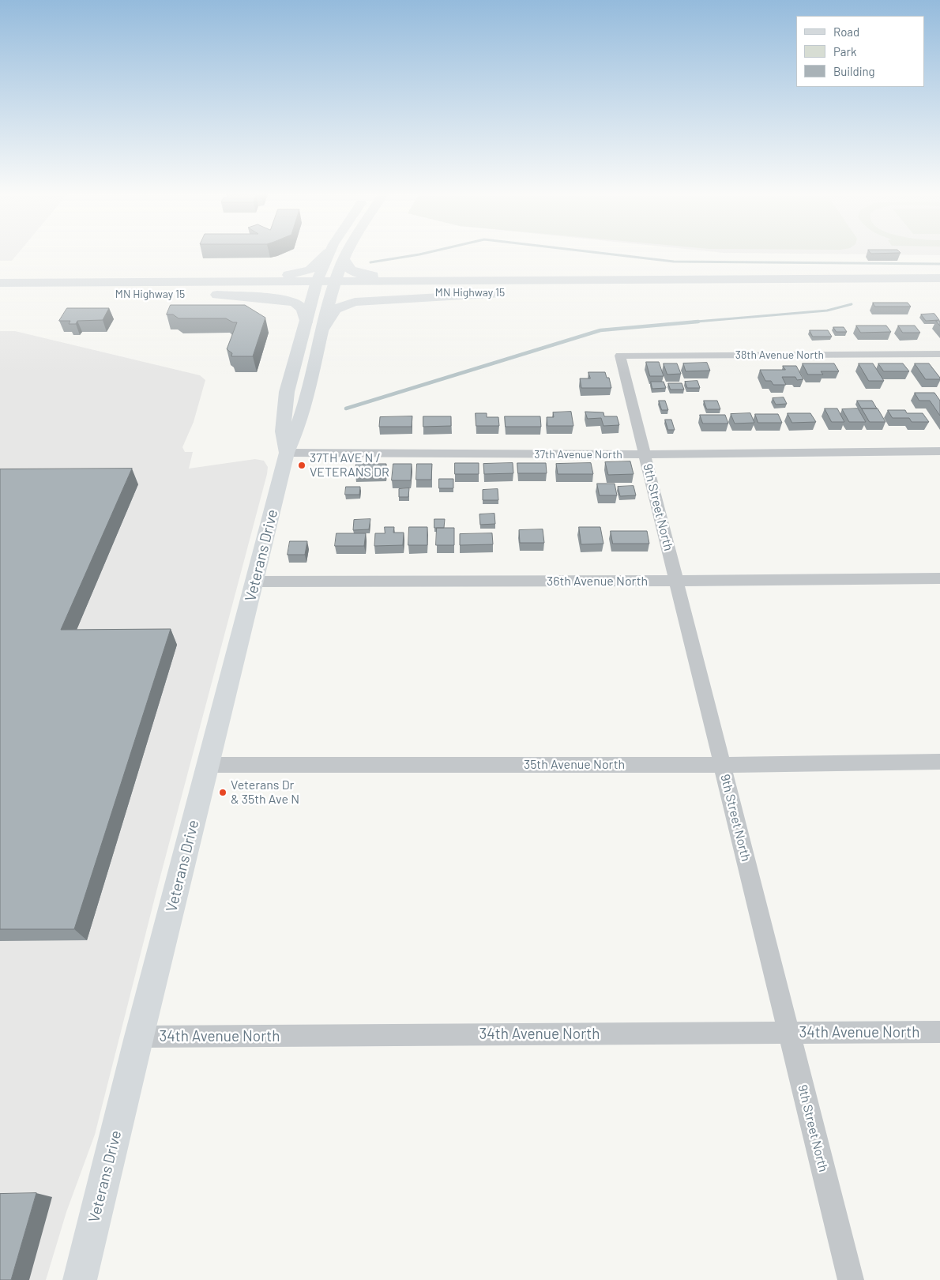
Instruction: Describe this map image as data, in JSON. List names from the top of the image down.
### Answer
{
  "streets": {
    "highway": ["MN Highway 15"],
    "main road": ["Veterans Drive"],
    "street": [
      "38th Avenue North",
      "37th Avenue North",
      "9th Street North",
      "36th Avenue North",
      "35th Avenue North",
      "34th Avenue North"
    ]
  },
  "crossings": [
    ["MN Highway 15", "Veterans Drive"],
    ["38th Avenue North", "9th Street North"],
    ["37th Avenue North", "9th Street North"],
    ["37th Avenue North", "Veterans Drive"],
    ["9th Street North", "36th Avenue North"],
    ["9th Street North", "35th Avenue North"],
    ["9th Street North", "34th Avenue North"],
    ["Veterans Drive", "36th Avenue North"],
    ["Veterans Drive", "35th Avenue North"],
    ["Veterans Drive", "34th Avenue North"]
  ],
  "places": ["37TH AVE N / VETERANS DR", "Veterans Dr & 35th Ave N"],
  "legend": ["Road", "Park", "Building"]
}
